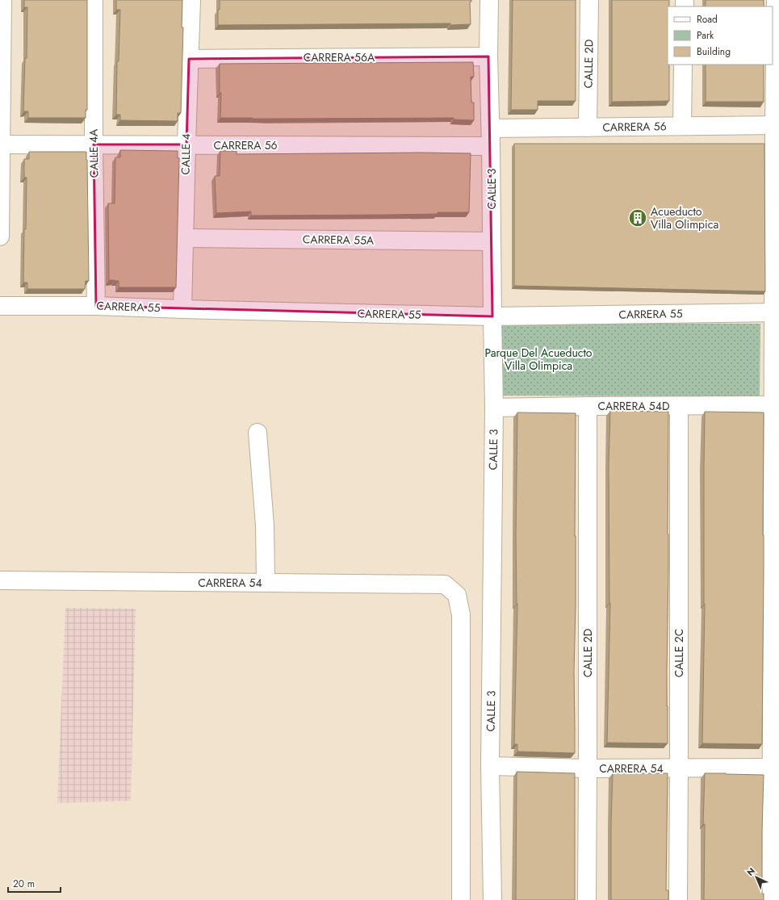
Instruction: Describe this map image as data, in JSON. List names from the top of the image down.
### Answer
{
  "streets": {
    "street": [
      "CARRERA 56A",
      "CALLE 2D",
      "CARRERA 56",
      "CALLE 4A",
      "CALLE 4",
      "CALLE 3",
      "CARRERA 55A",
      "CARRERA 55",
      "CARRERA 54D",
      "CARRERA 54",
      "CALLE 2C"
    ]
  },
  "crossings": [
    ["CARRERA 56A", "CALLE 4"],
    ["CARRERA 56A", "CALLE 3"],
    ["CALLE 2D", "CARRERA 56"],
    ["CALLE 2D", "CARRERA 54D"],
    ["CALLE 2D", "CARRERA 54"],
    ["CARRERA 56", "CALLE 4A"],
    ["CARRERA 56", "CALLE 4"],
    ["CARRERA 56", "CALLE 3"],
    ["CALLE 4A", "CARRERA 55"],
    ["CALLE 4", "CARRERA 55A"],
    ["CALLE 4", "CARRERA 55"],
    ["CALLE 3", "CARRERA 55A"],
    ["CALLE 3", "CARRERA 55"],
    ["CALLE 3", "CARRERA 54D"],
    ["CALLE 3", "CARRERA 54"],
    ["CARRERA 54D", "CALLE 2C"],
    ["CARRERA 54", "CALLE 2C"]
  ],
  "parks": ["Parque Del Acueducto Villa Olimpica"],
  "places": {
    "building": ["Acueducto Villa Olimpica"]
  },
  "legend": ["Road", "Park", "Building"],
  "scale_bar": "20 m",
  "north": "top left"
}
